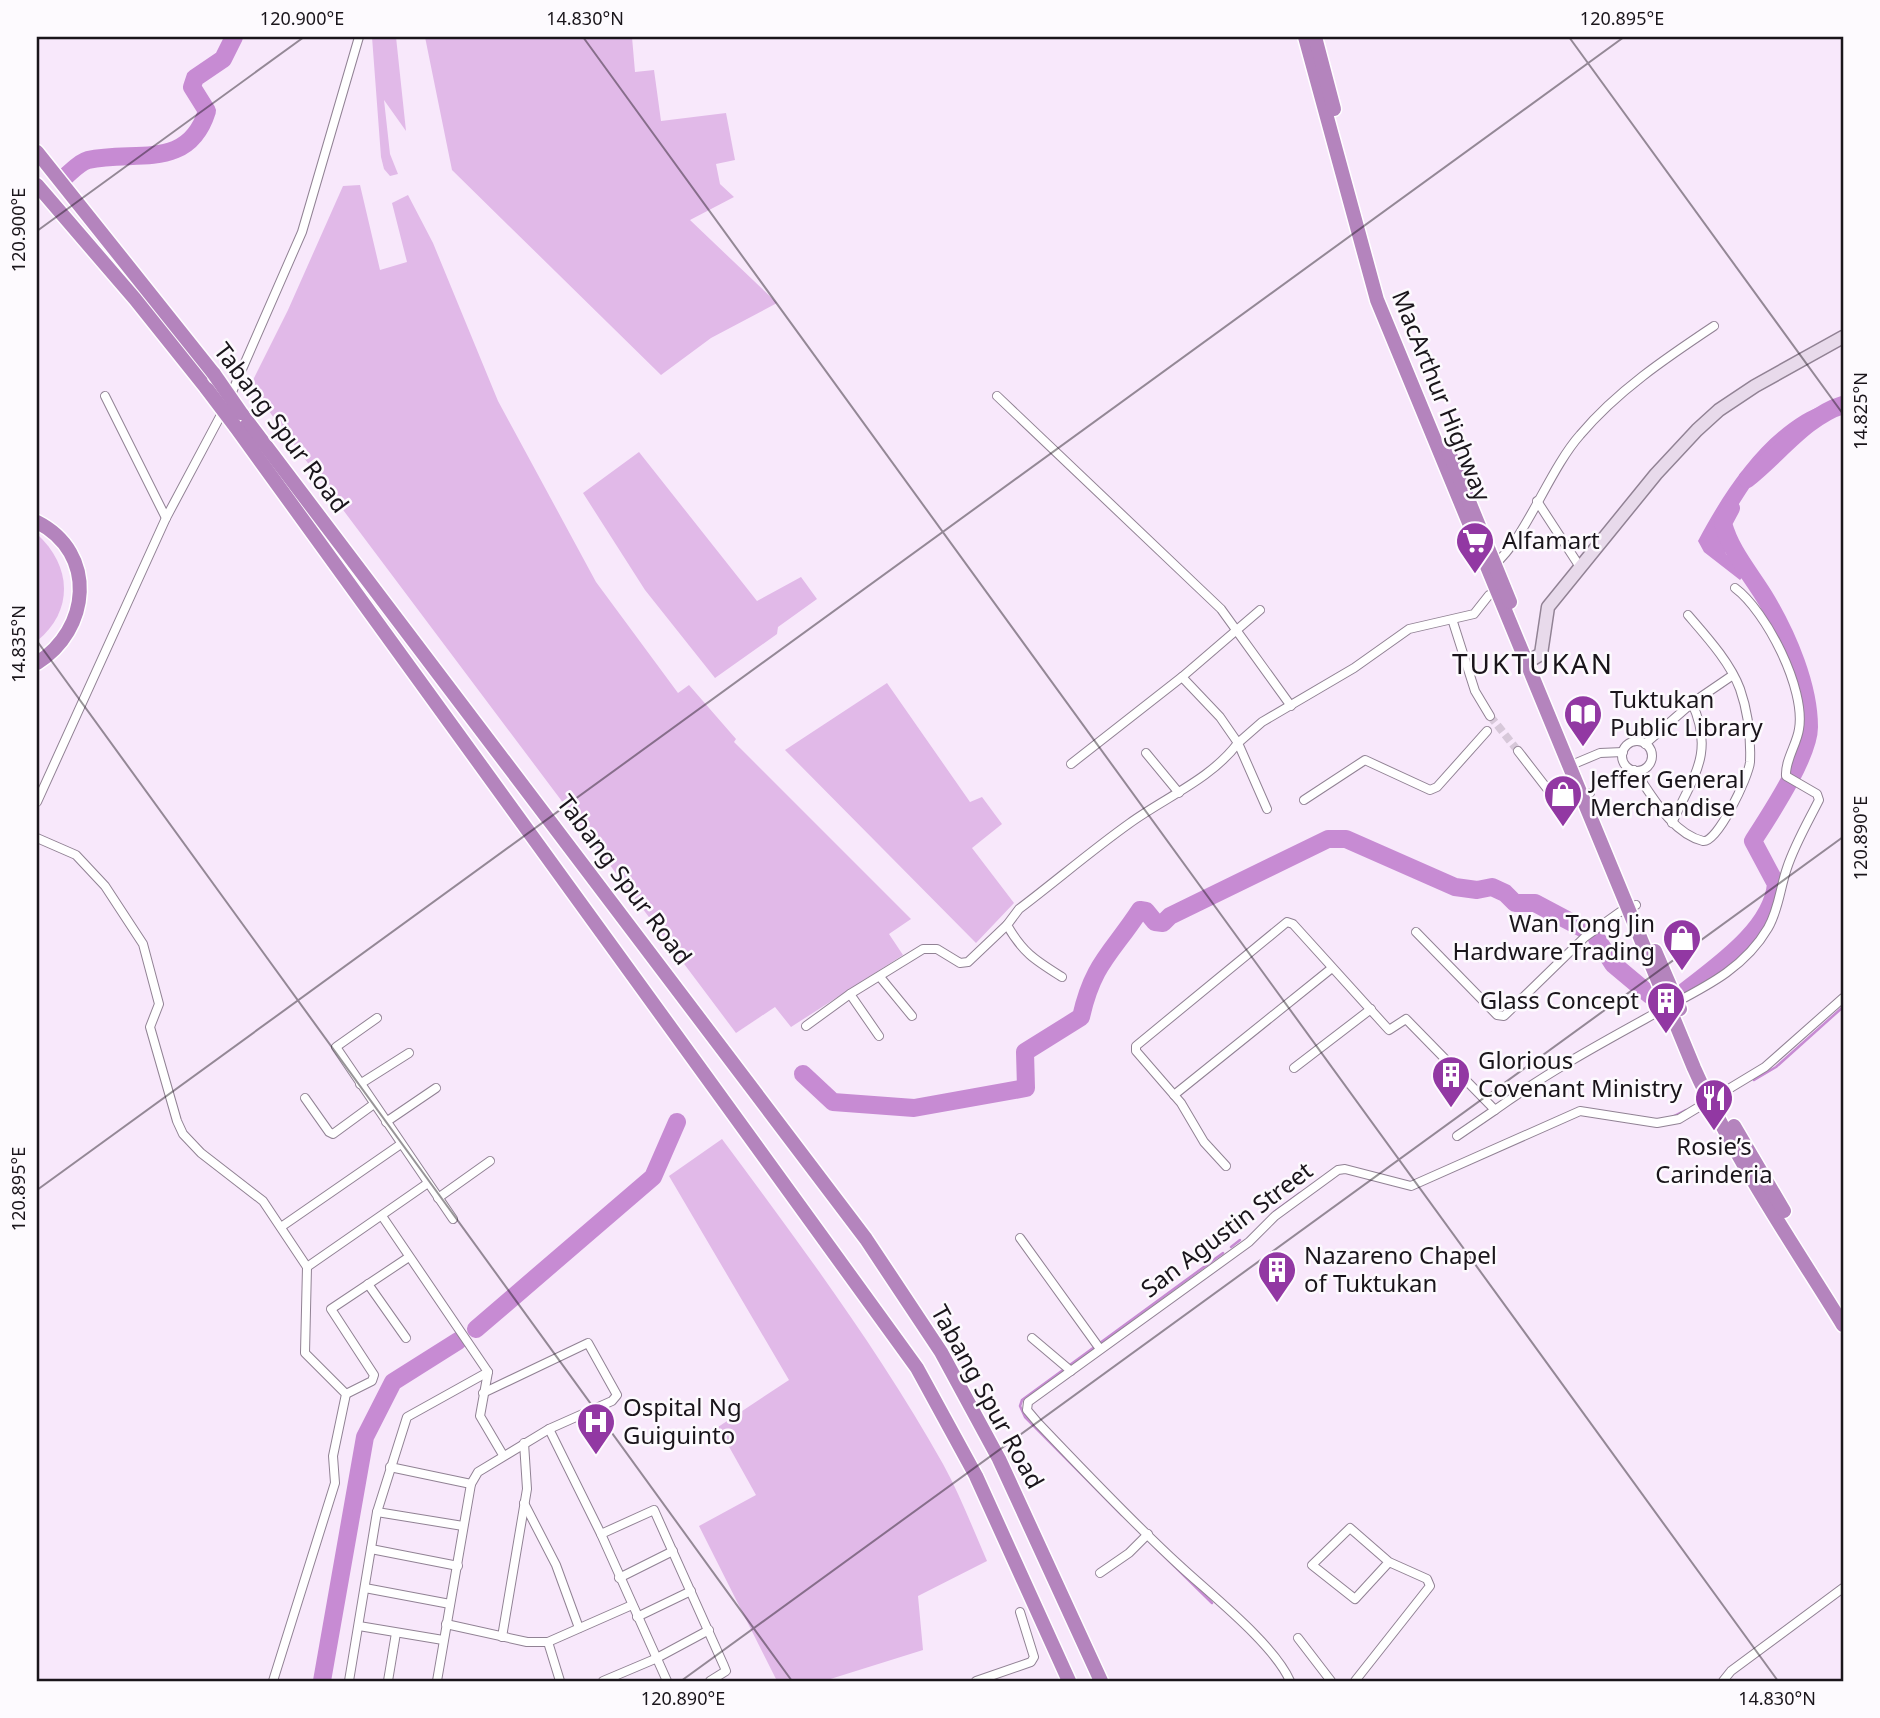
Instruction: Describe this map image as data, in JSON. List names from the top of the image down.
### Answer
{
  "streets": {
    "highway": ["MacArthur Highway", "Tabang Spur Road"],
    "street": ["San Agustin Street"]
  },
  "crossings": [
    ["MacArthur Highway", "San Agustin Street"]
  ],
  "districts": ["TUKTUKAN"],
  "places": {
    "supermarket": ["Alfamart"],
    "library": ["Tuktukan Public Library"],
    "shop": ["Jeffer General Merchandise", "Wan Tong Jin Hardware Trading"],
    "building": ["Glass Concept", "Glorious Covenant Ministry", "Nazareno Chapel of Tuktukan"],
    "restaurant": ["Rosie’s Carinderia"],
    "hospital": ["Ospital Ng Guiguinto"]
  },
  "coordinates": [
    "120.900°E",
    "14.830°N",
    "120.895°E",
    "14.825°N",
    "14.835°N",
    "120.890°E"
  ]
}
